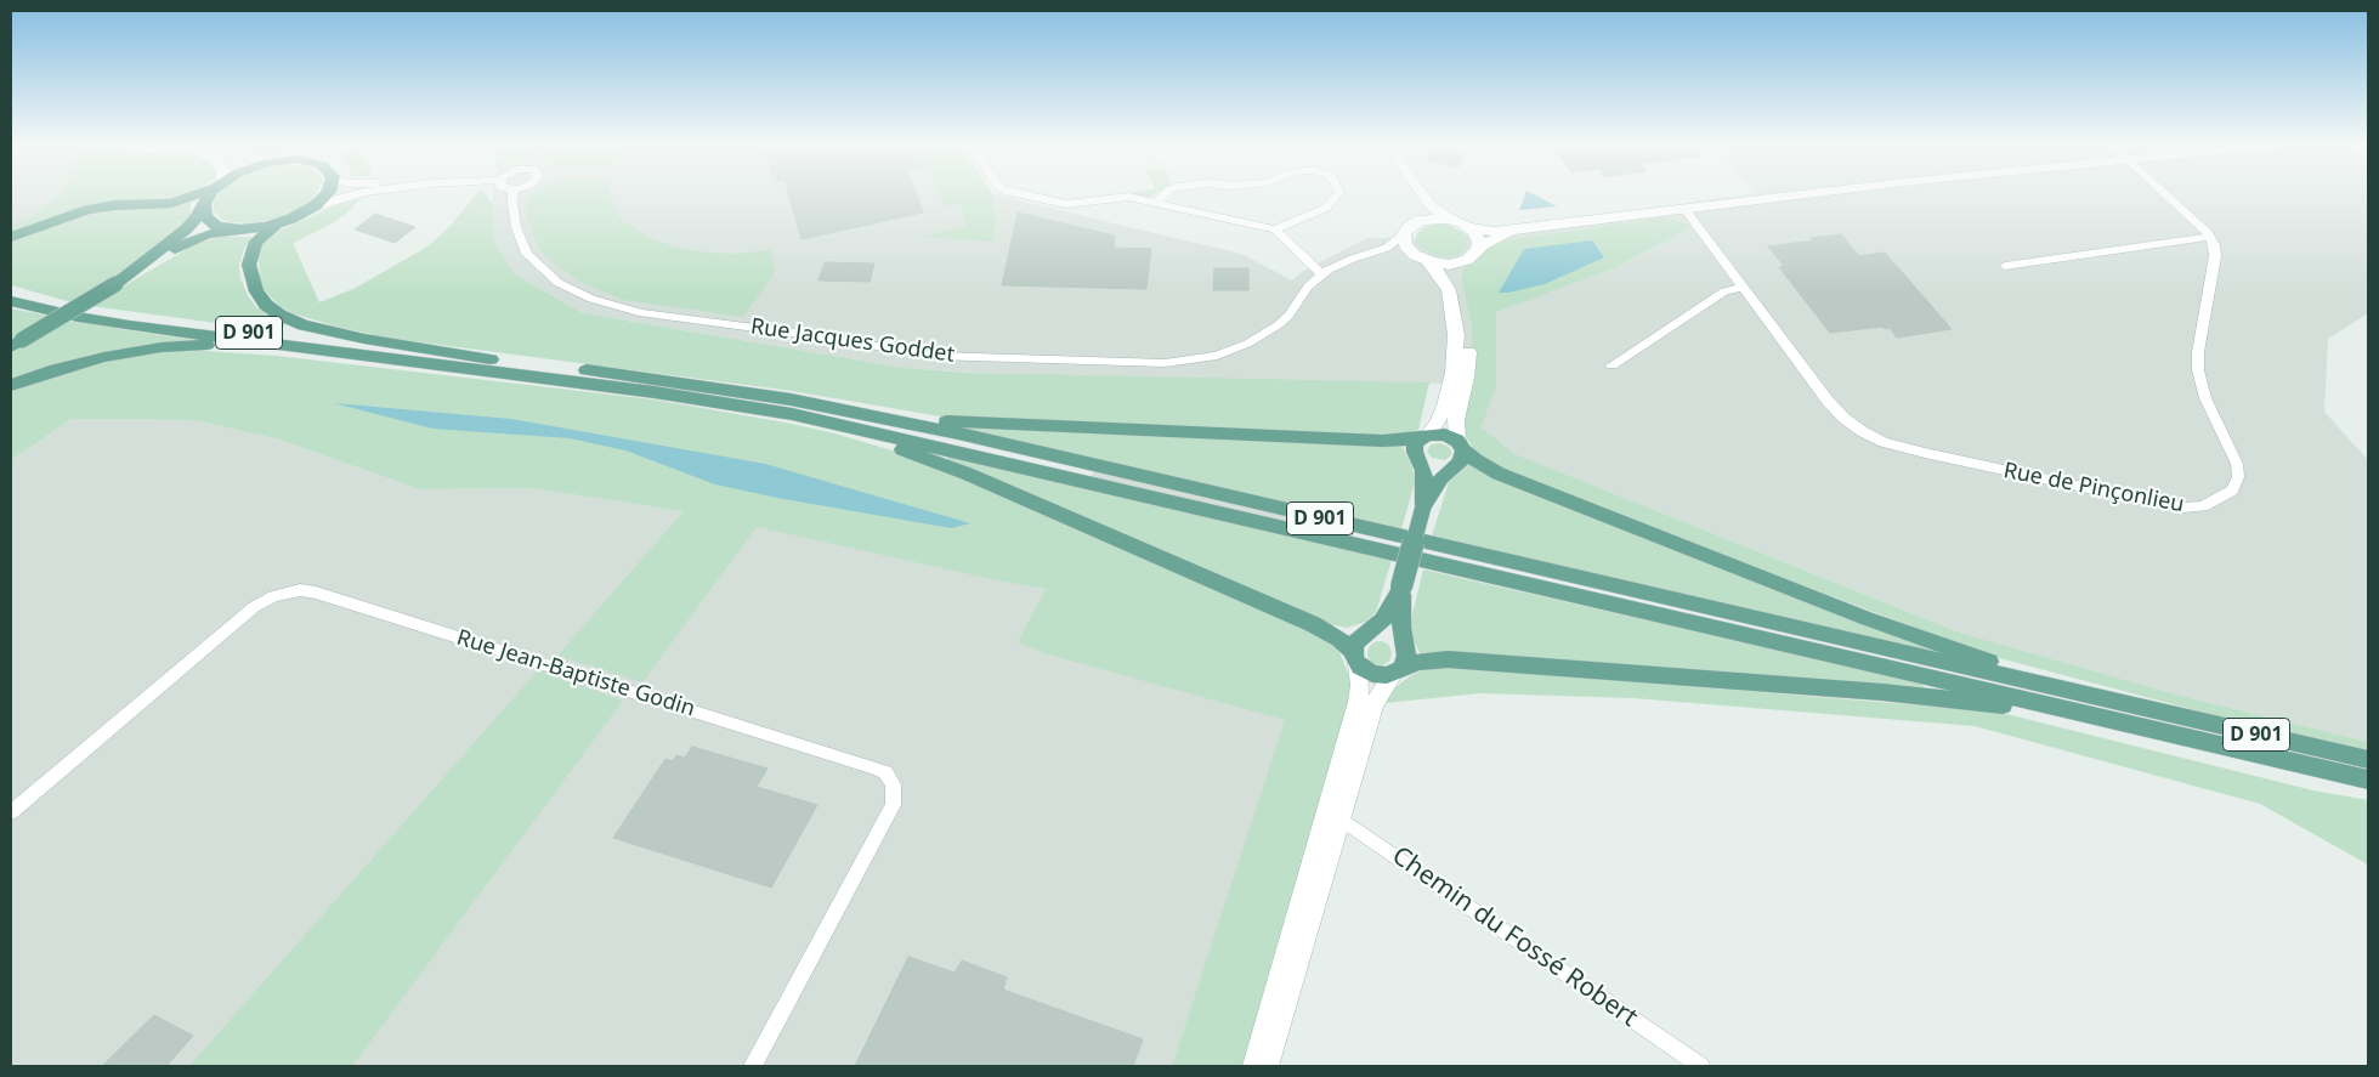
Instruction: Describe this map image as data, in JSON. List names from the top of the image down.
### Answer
{
  "streets": {
    "main road": ["D 901"],
    "street": [
      "Rue Jacques Goddet",
      "Rue de Pinçonlieu",
      "Rue Jean-Baptiste Godin",
      "Chemin du Fossé Robert"
    ]
  }
}
